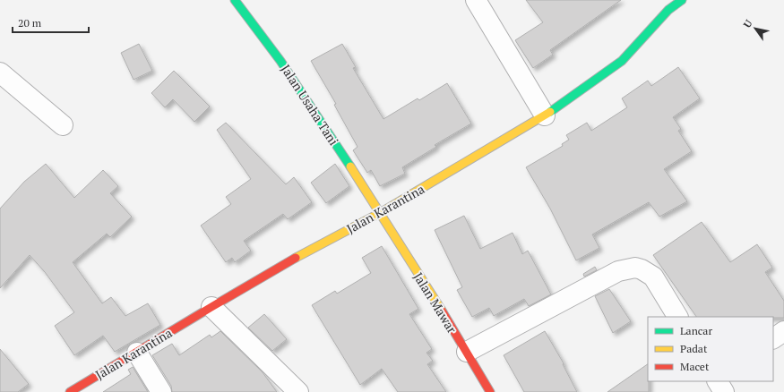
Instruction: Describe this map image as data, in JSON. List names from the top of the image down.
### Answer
{
  "streets": {
    "street": ["Jalan Usaha Tani", "Jalan Karantina", "Jalan Mawar"]
  },
  "crossings": [
    ["Jalan Usaha Tani", "Jalan Karantina"],
    ["Jalan Usaha Tani", "Jalan Mawar"],
    ["Jalan Karantina", "Jalan Mawar"]
  ],
  "legend": ["Lancar", "Padat", "Macet"],
  "scale_bar": "20 m",
  "north": "top left"
}
